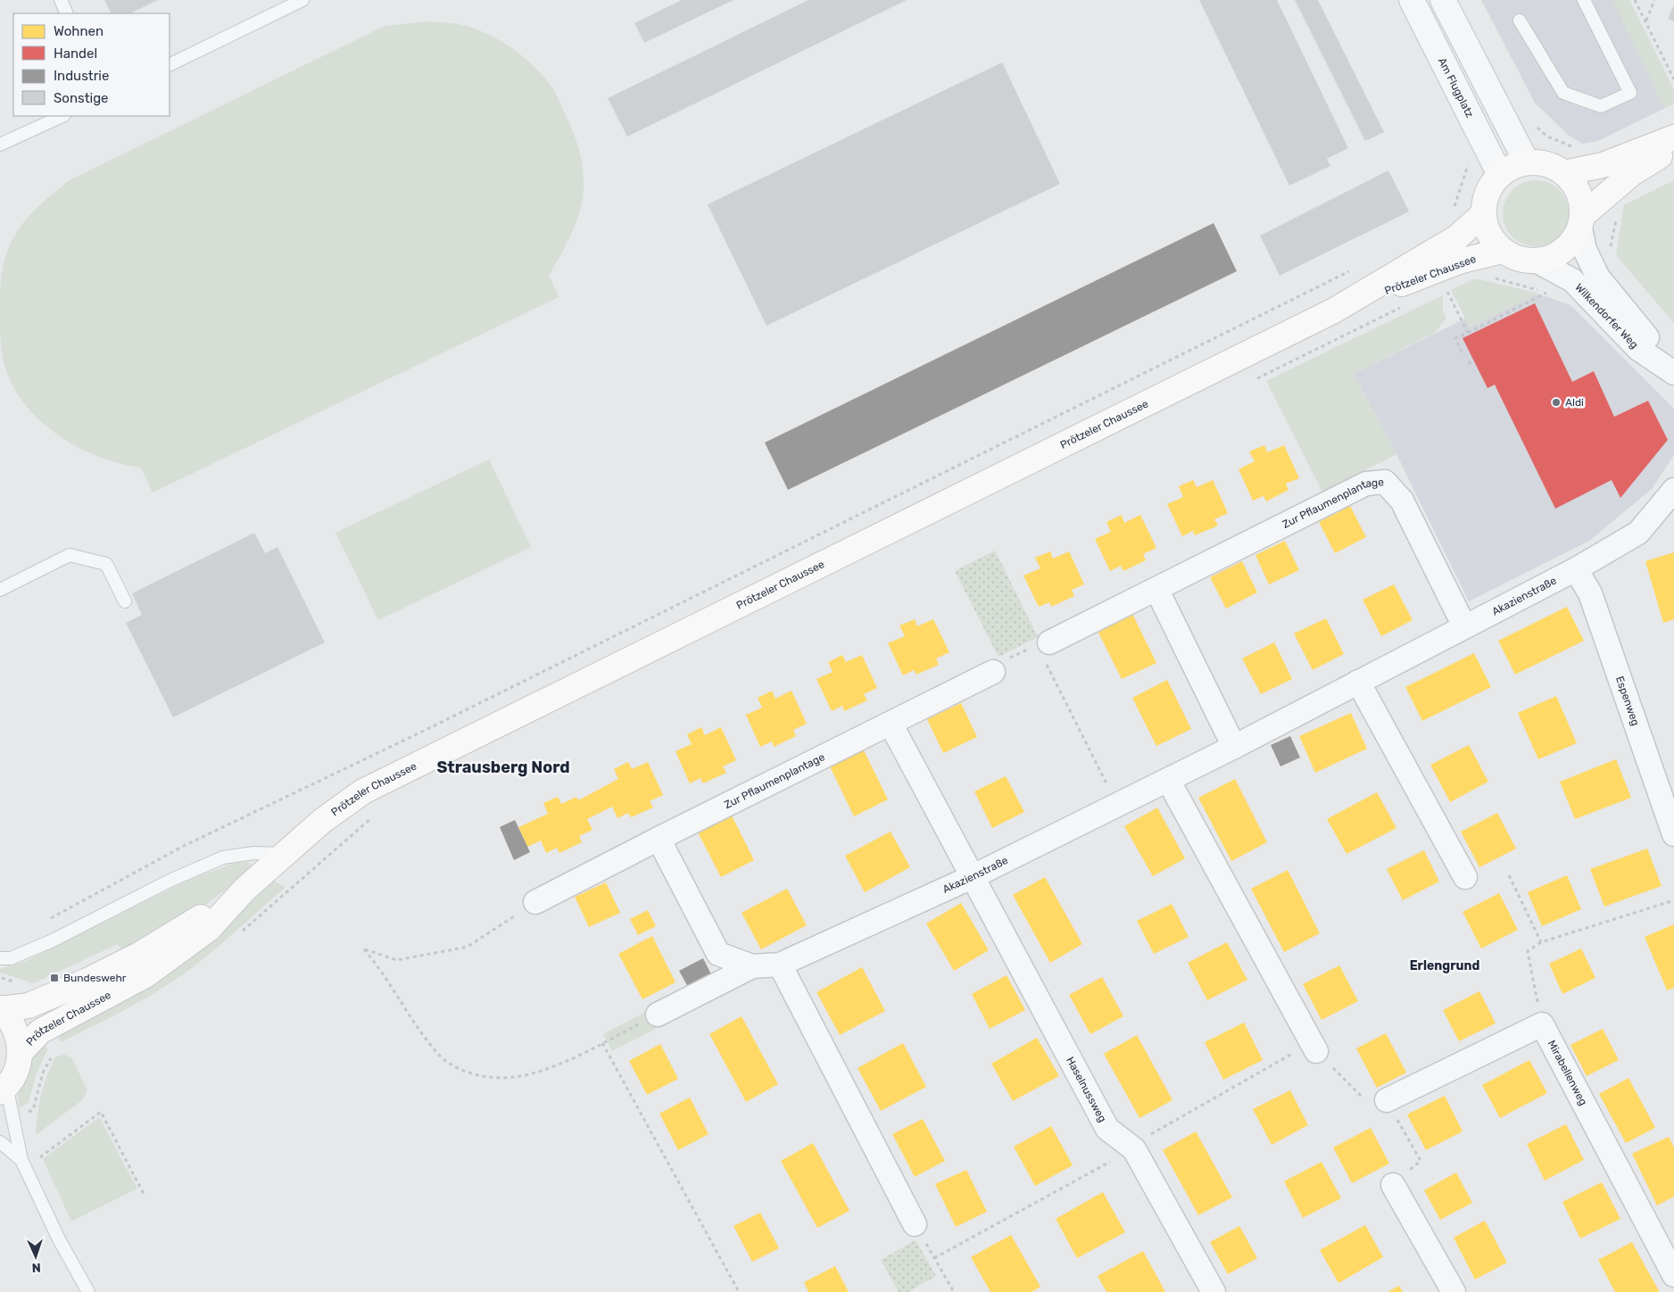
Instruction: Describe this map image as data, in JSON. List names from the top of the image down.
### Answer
{
  "streets": {
    "main road": ["Prötzeler Chaussee"],
    "street": [
      "Am Flugplatz",
      "Wilkendorfer Weg",
      "Zur Pflaumenplantage",
      "Akazienstraße",
      "Espenweg",
      "Mirabellenweg",
      "Haselnussweg"
    ]
  },
  "crossings": [
    ["Am Flugplatz", "Prötzeler Chaussee"],
    ["Am Flugplatz", "Wilkendorfer Weg"],
    ["Prötzeler Chaussee", "Wilkendorfer Weg"],
    ["Zur Pflaumenplantage", "Akazienstraße"],
    ["Akazienstraße", "Espenweg"],
    ["Akazienstraße", "Haselnussweg"]
  ],
  "districts": ["Strausberg Nord", "Erlengrund"],
  "places": {
    "other": ["Aldi"],
    "transit": ["Bundeswehr"]
  },
  "legend": [
    "Wohnen",
    "Handel",
    "Industrie",
    "Sonstige"
  ],
  "north": "bottom"
}
